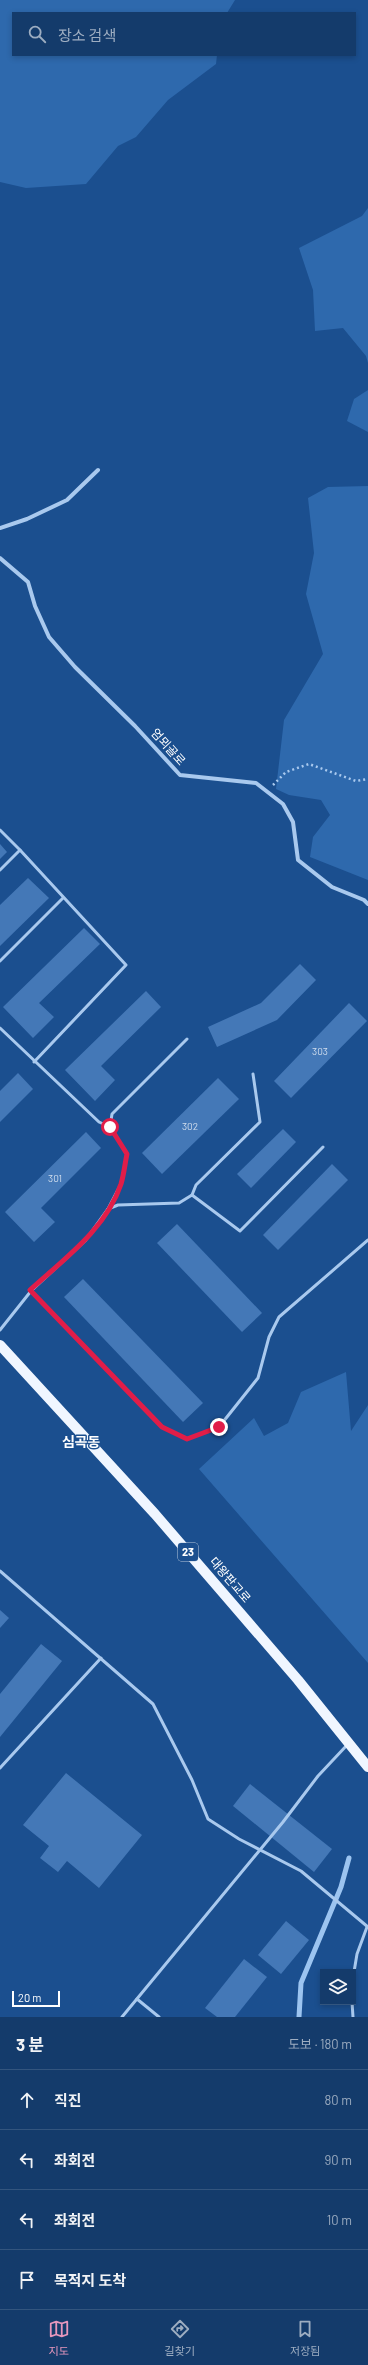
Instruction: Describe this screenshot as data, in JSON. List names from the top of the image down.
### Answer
{
  "streets": {
    "main road": ["23", "대왕판교로"],
    "street": ["엄뫼골로"]
  },
  "districts": ["심곡동"],
  "house_numbers": ["303", "302", "301"],
  "scale_bar": "20 m",
  "page": {
    "search": "장소 검색",
    "scale": "20 m",
    "heading": ["3 분", "도보 · 180 m"],
    "list": [
      ["직진", "80 m"],
      ["좌회전", "90 m"],
      ["좌회전", "10 m"],
      "목적지 도착"
    ],
    "nav": ["지도", "길찾기", "저장됨"]
  }
}
